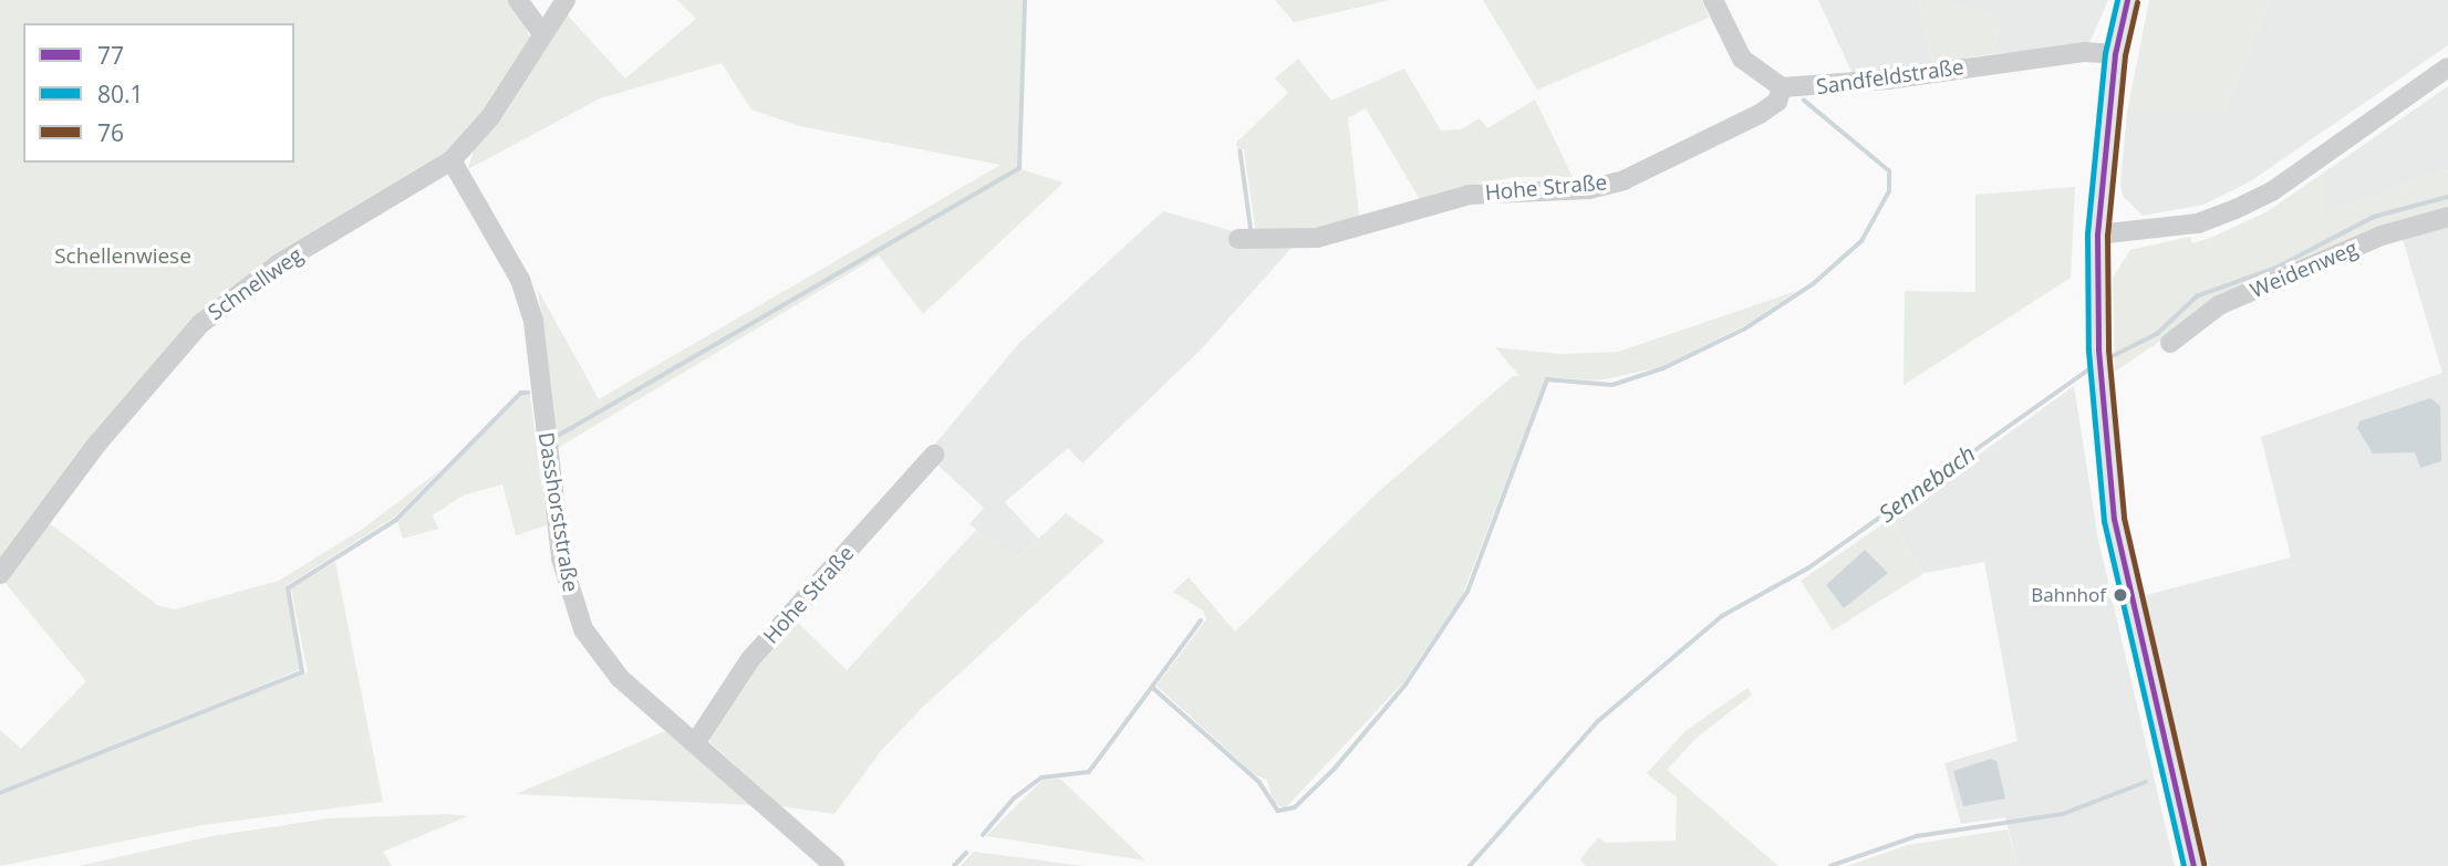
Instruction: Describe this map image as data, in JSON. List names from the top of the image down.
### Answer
{
  "streets": {
    "street": [
      "Sandfeldstraße",
      "Hohe Straße",
      "Weidenweg",
      "Schnellweg",
      "Dasshorststraße"
    ]
  },
  "crossings": [
    ["Sandfeldstraße", "Hohe Straße"],
    ["Hohe Straße", "Dasshorststraße"],
    ["Schnellweg", "Dasshorststraße"]
  ],
  "water": ["Sennebach"],
  "parks": ["Schellenwiese"],
  "places": ["Bahnhof"],
  "lines": ["transit line 77", "transit line 80.1", "transit line 76"],
  "legend": ["77", "80.1", "76"]
}
